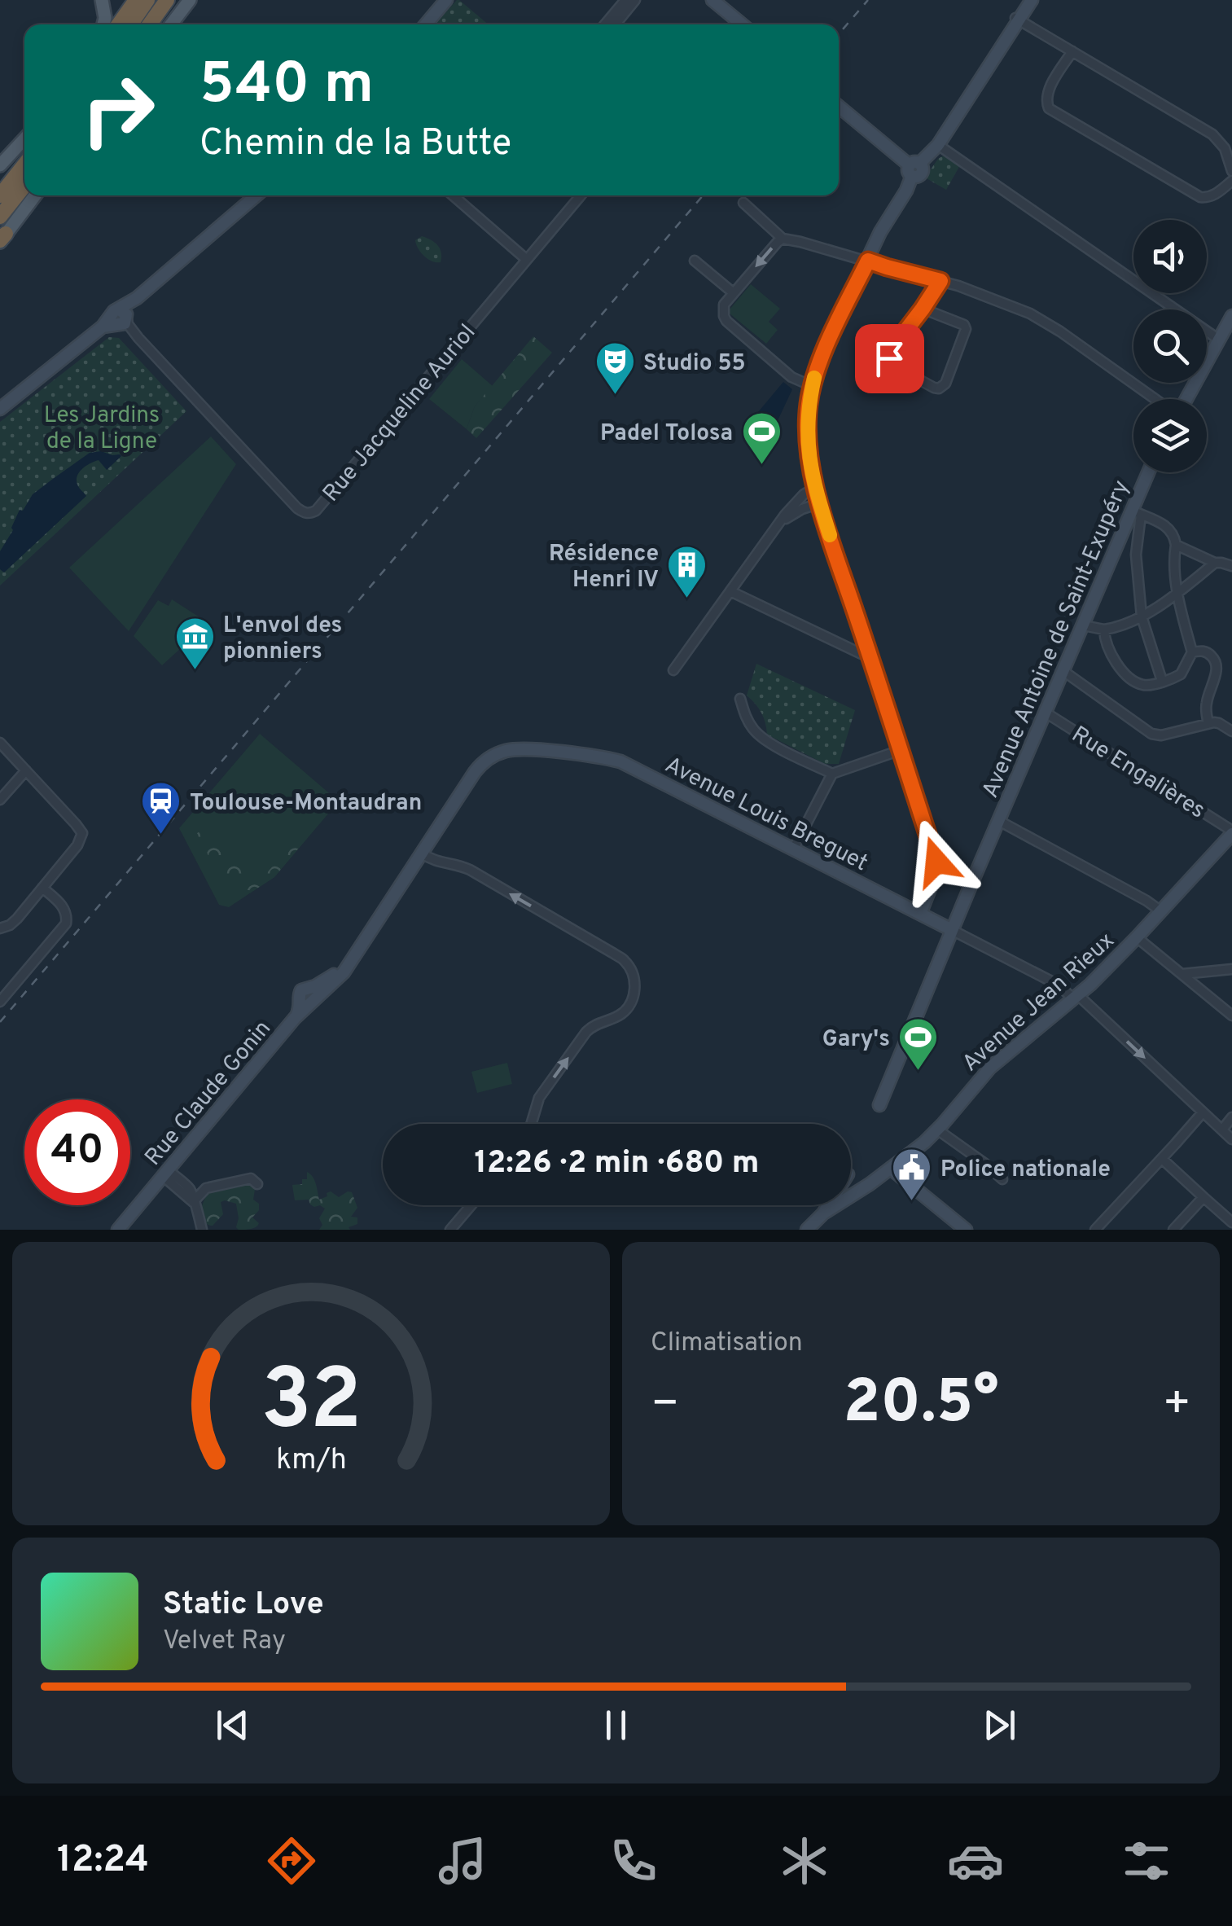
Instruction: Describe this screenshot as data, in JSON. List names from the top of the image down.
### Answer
{
  "streets": {
    "street": [
      "Rue Jacqueline Auriol",
      "Avenue Antoine de Saint-Exupéry",
      "Rue Engalières",
      "Avenue Louis Breguet",
      "Avenue Jean Rieux",
      "Rue Claude Gonin"
    ]
  },
  "crossings": [
    ["Avenue Antoine de Saint-Exupéry", "Rue Engalières"],
    ["Avenue Antoine de Saint-Exupéry", "Avenue Louis Breguet"],
    ["Rue Engalières", "Avenue Jean Rieux"],
    ["Avenue Louis Breguet", "Rue Claude Gonin"]
  ],
  "parks": ["Les Jardins de la Ligne"],
  "places": {
    "theatre": ["Studio 55"],
    "sports": ["Padel Tolosa", "Gary's"],
    "building": ["Résidence Henri IV"],
    "museum": ["L'envol des pionniers"],
    "station": ["Toulouse-Montaudran"],
    "public building": ["Police nationale"]
  },
  "page": {
    "turn": ["540 m", "Chemin de la Butte"],
    "limit": "40",
    "trip": "12:26 · 2 min · 680 m",
    "tile": "Climatisation",
    "heat": ["−", "20.5°", "+"],
    "song": ["Static Love", "Velvet Ray"],
    "tabs": "12:24",
    "gauge": ["32", "km/h"]
  }
}
